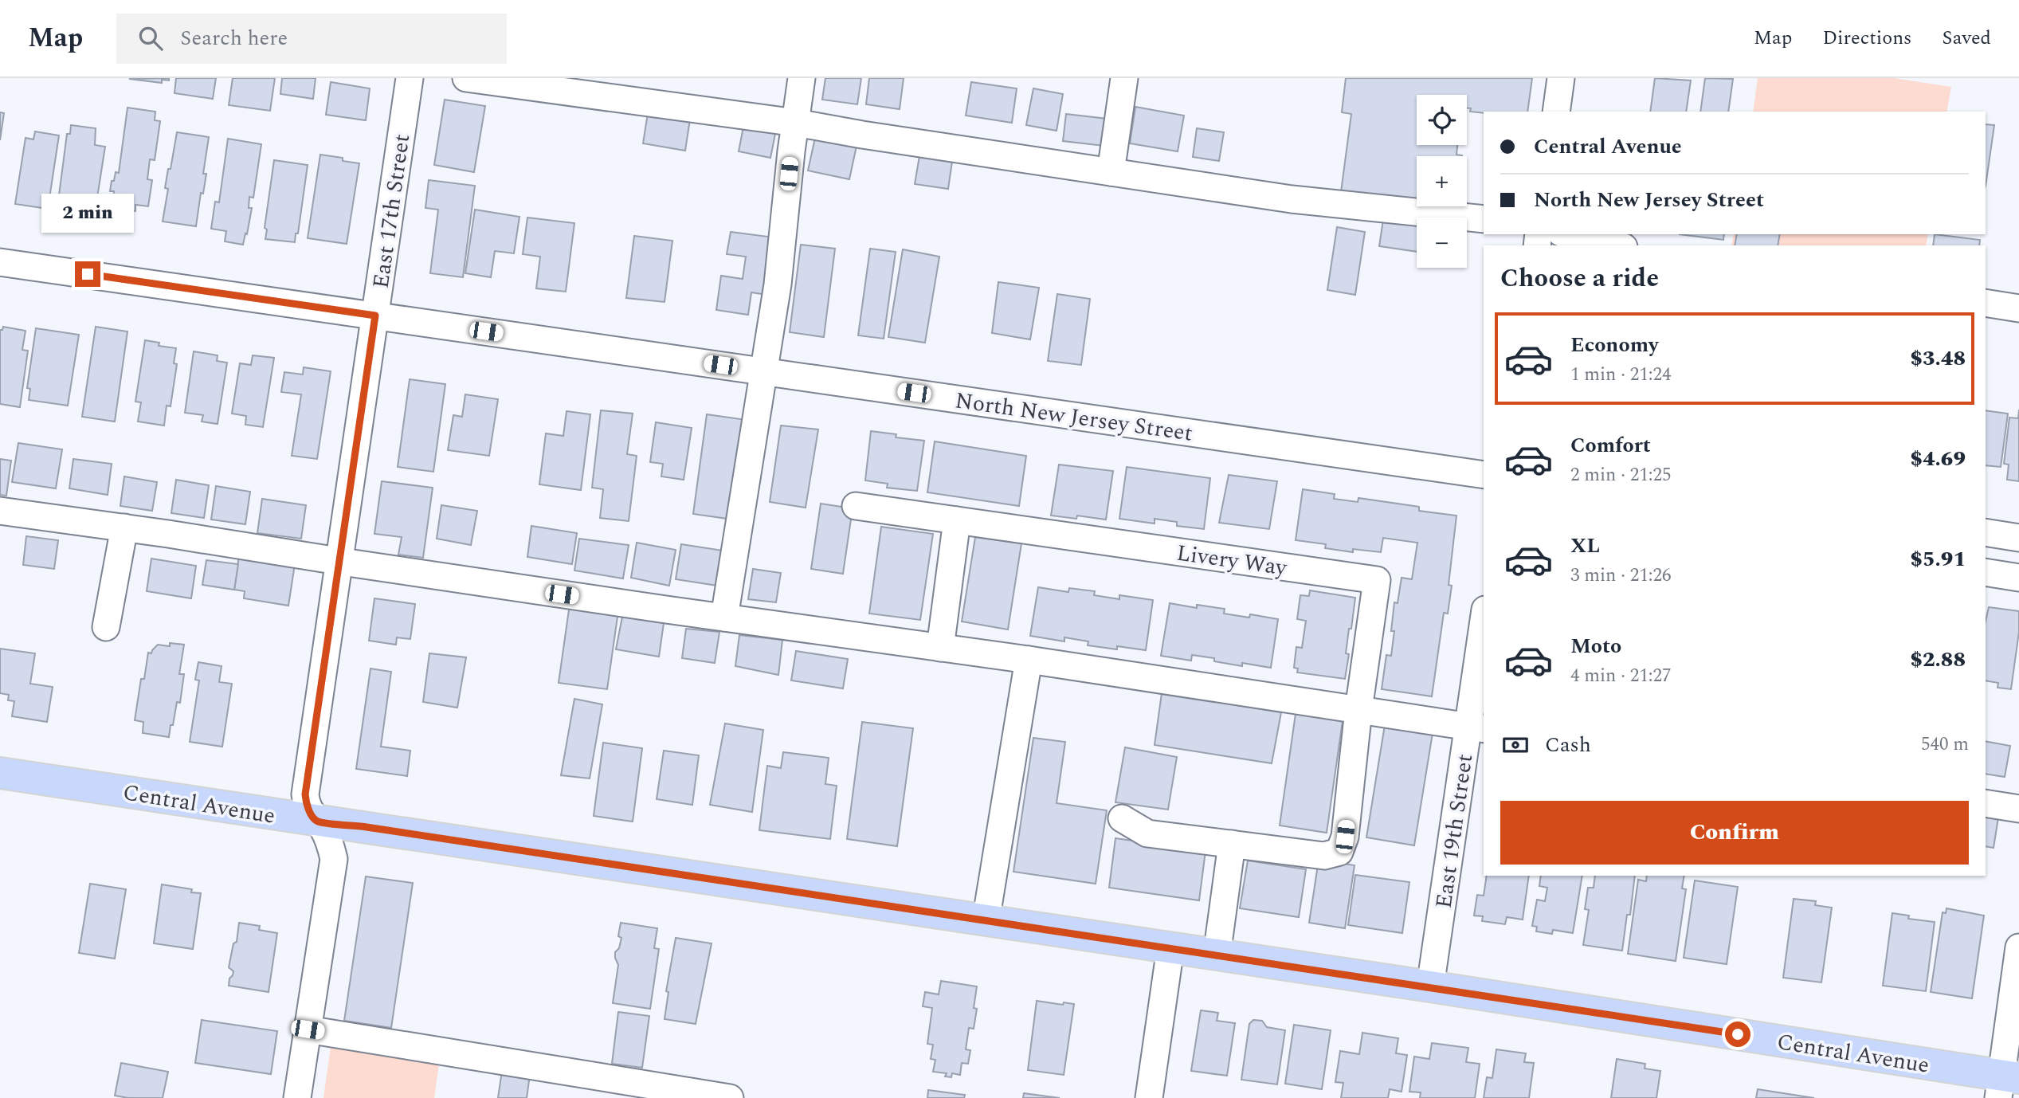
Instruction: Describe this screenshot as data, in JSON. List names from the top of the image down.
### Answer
{
  "streets": {
    "main road": ["Central Avenue"],
    "street": [
      "East 17th Street",
      "North New Jersey Street",
      "Livery Way",
      "East 19th Street"
    ]
  },
  "crossings": [
    ["East 17th Street", "North New Jersey Street"],
    ["East 17th Street", "Central Avenue"],
    ["Central Avenue", "East 19th Street"]
  ],
  "page": {
    "header": "Map",
    "search": "Search here",
    "nav": ["Map", "Directions", "Saved"],
    "map_buttons": ["+", "−"],
    "banner": ["Central Avenue", "North New Jersey Street"],
    "bubble": "2 min",
    "heading": "Choose a ride",
    "list": [
      {
        "name": "Economy",
        "note": "1 min · 21:24",
        "value": "$3.48"
      },
      {
        "name": "Comfort",
        "note": "2 min · 21:25",
        "value": "$4.69"
      },
      {
        "name": "XL",
        "note": "3 min · 21:26",
        "value": "$5.91"
      },
      {
        "name": "Moto",
        "note": "4 min · 21:27",
        "value": "$2.88"
      }
    ],
    "pay": ["Cash", "540 m"],
    "buttons": "Confirm"
  }
}
